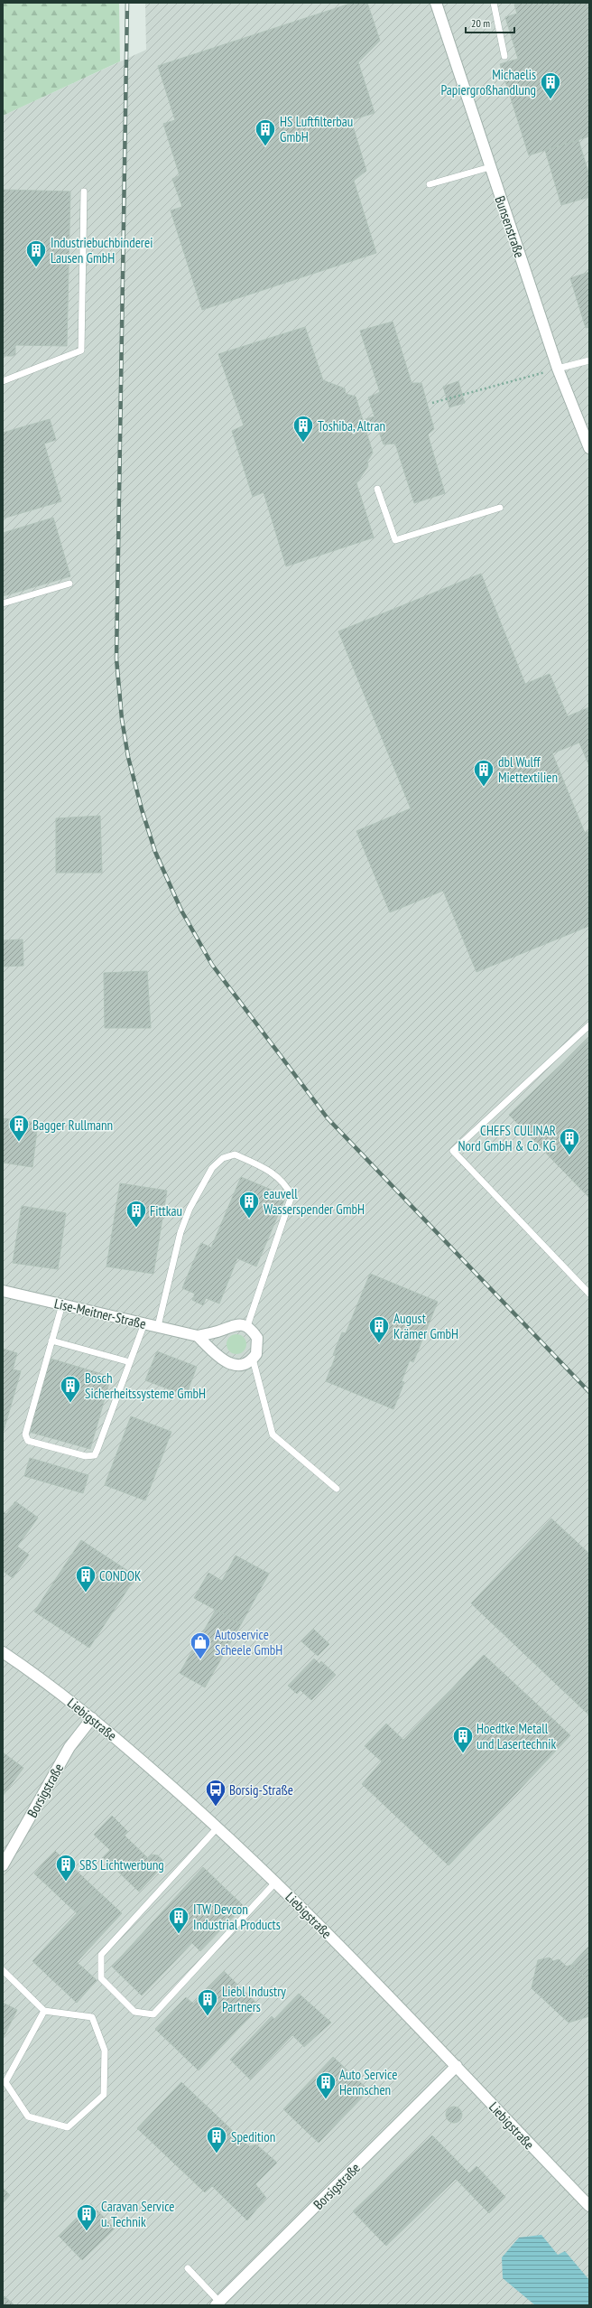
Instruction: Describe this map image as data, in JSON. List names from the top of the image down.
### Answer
{
  "streets": {
    "street": [
      "Bunsenstraße",
      "Lise-Meitner-Straße",
      "Liebigstraße",
      "Borsigstraße"
    ]
  },
  "crossings": [
    ["Liebigstraße", "Borsigstraße"]
  ],
  "places": {
    "building": [
      "Michaelis Papiergroßhandlung",
      "HS Luftfilterbau GmbH",
      "Industriebuchbinderei Lausen GmbH",
      "Toshiba, Altran",
      "dbl Wulff Miettextilien",
      "Bagger Rullmann",
      "CHEFS CULINAR Nord GmbH & Co. KG",
      "eauvell Wasserspender GmbH",
      "Fittkau",
      "August Krämer GmbH",
      "Bosch Sicherheitssysteme GmbH",
      "CONDOK",
      "Hoedtke Metall und Lasertechnik",
      "SBS Lichtwerbung",
      "ITW Devcon Industrial Products",
      "Liebl Industry Partners",
      "Auto Service Hennschen",
      "Spedition",
      "Caravan Service u. Technik"
    ],
    "shop": ["Autoservice Scheele GmbH"],
    "bus stop": ["Borsig-Straße"]
  },
  "scale_bar": "20 m"
}
